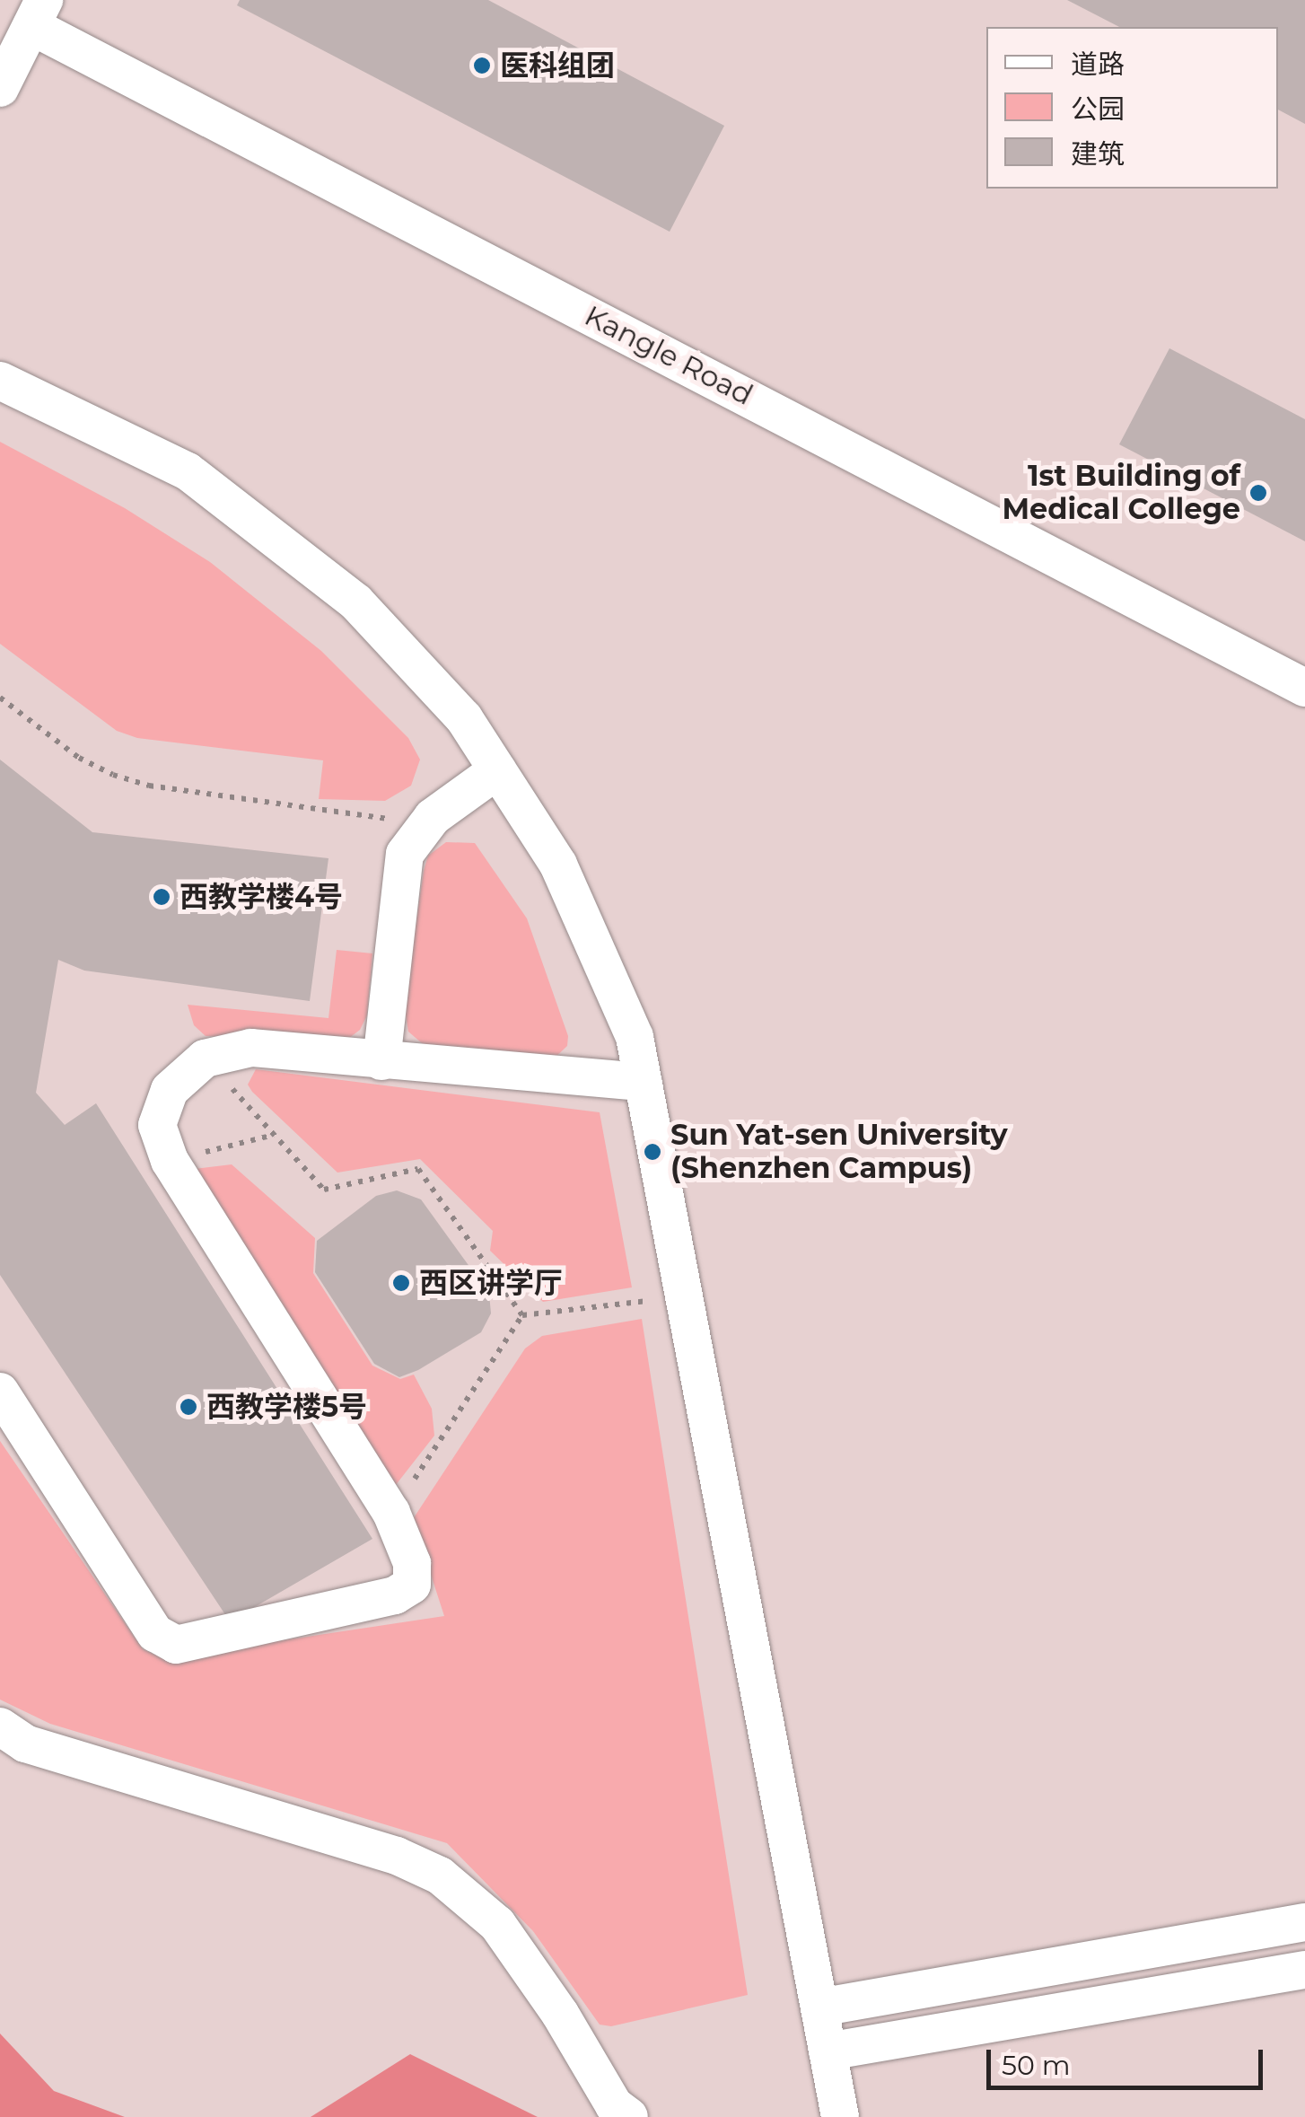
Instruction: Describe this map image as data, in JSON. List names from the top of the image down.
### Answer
{
  "streets": {
    "lane": ["Kangle Road"]
  },
  "places": [
    "医科组团",
    "1st Building of Medical College",
    "西教学楼4号",
    "Sun Yat-sen University (Shenzhen Campus)",
    "西区讲学厅",
    "西教学楼5号"
  ],
  "legend": ["道路", "公园", "建筑"],
  "scale_bar": "50 m"
}
